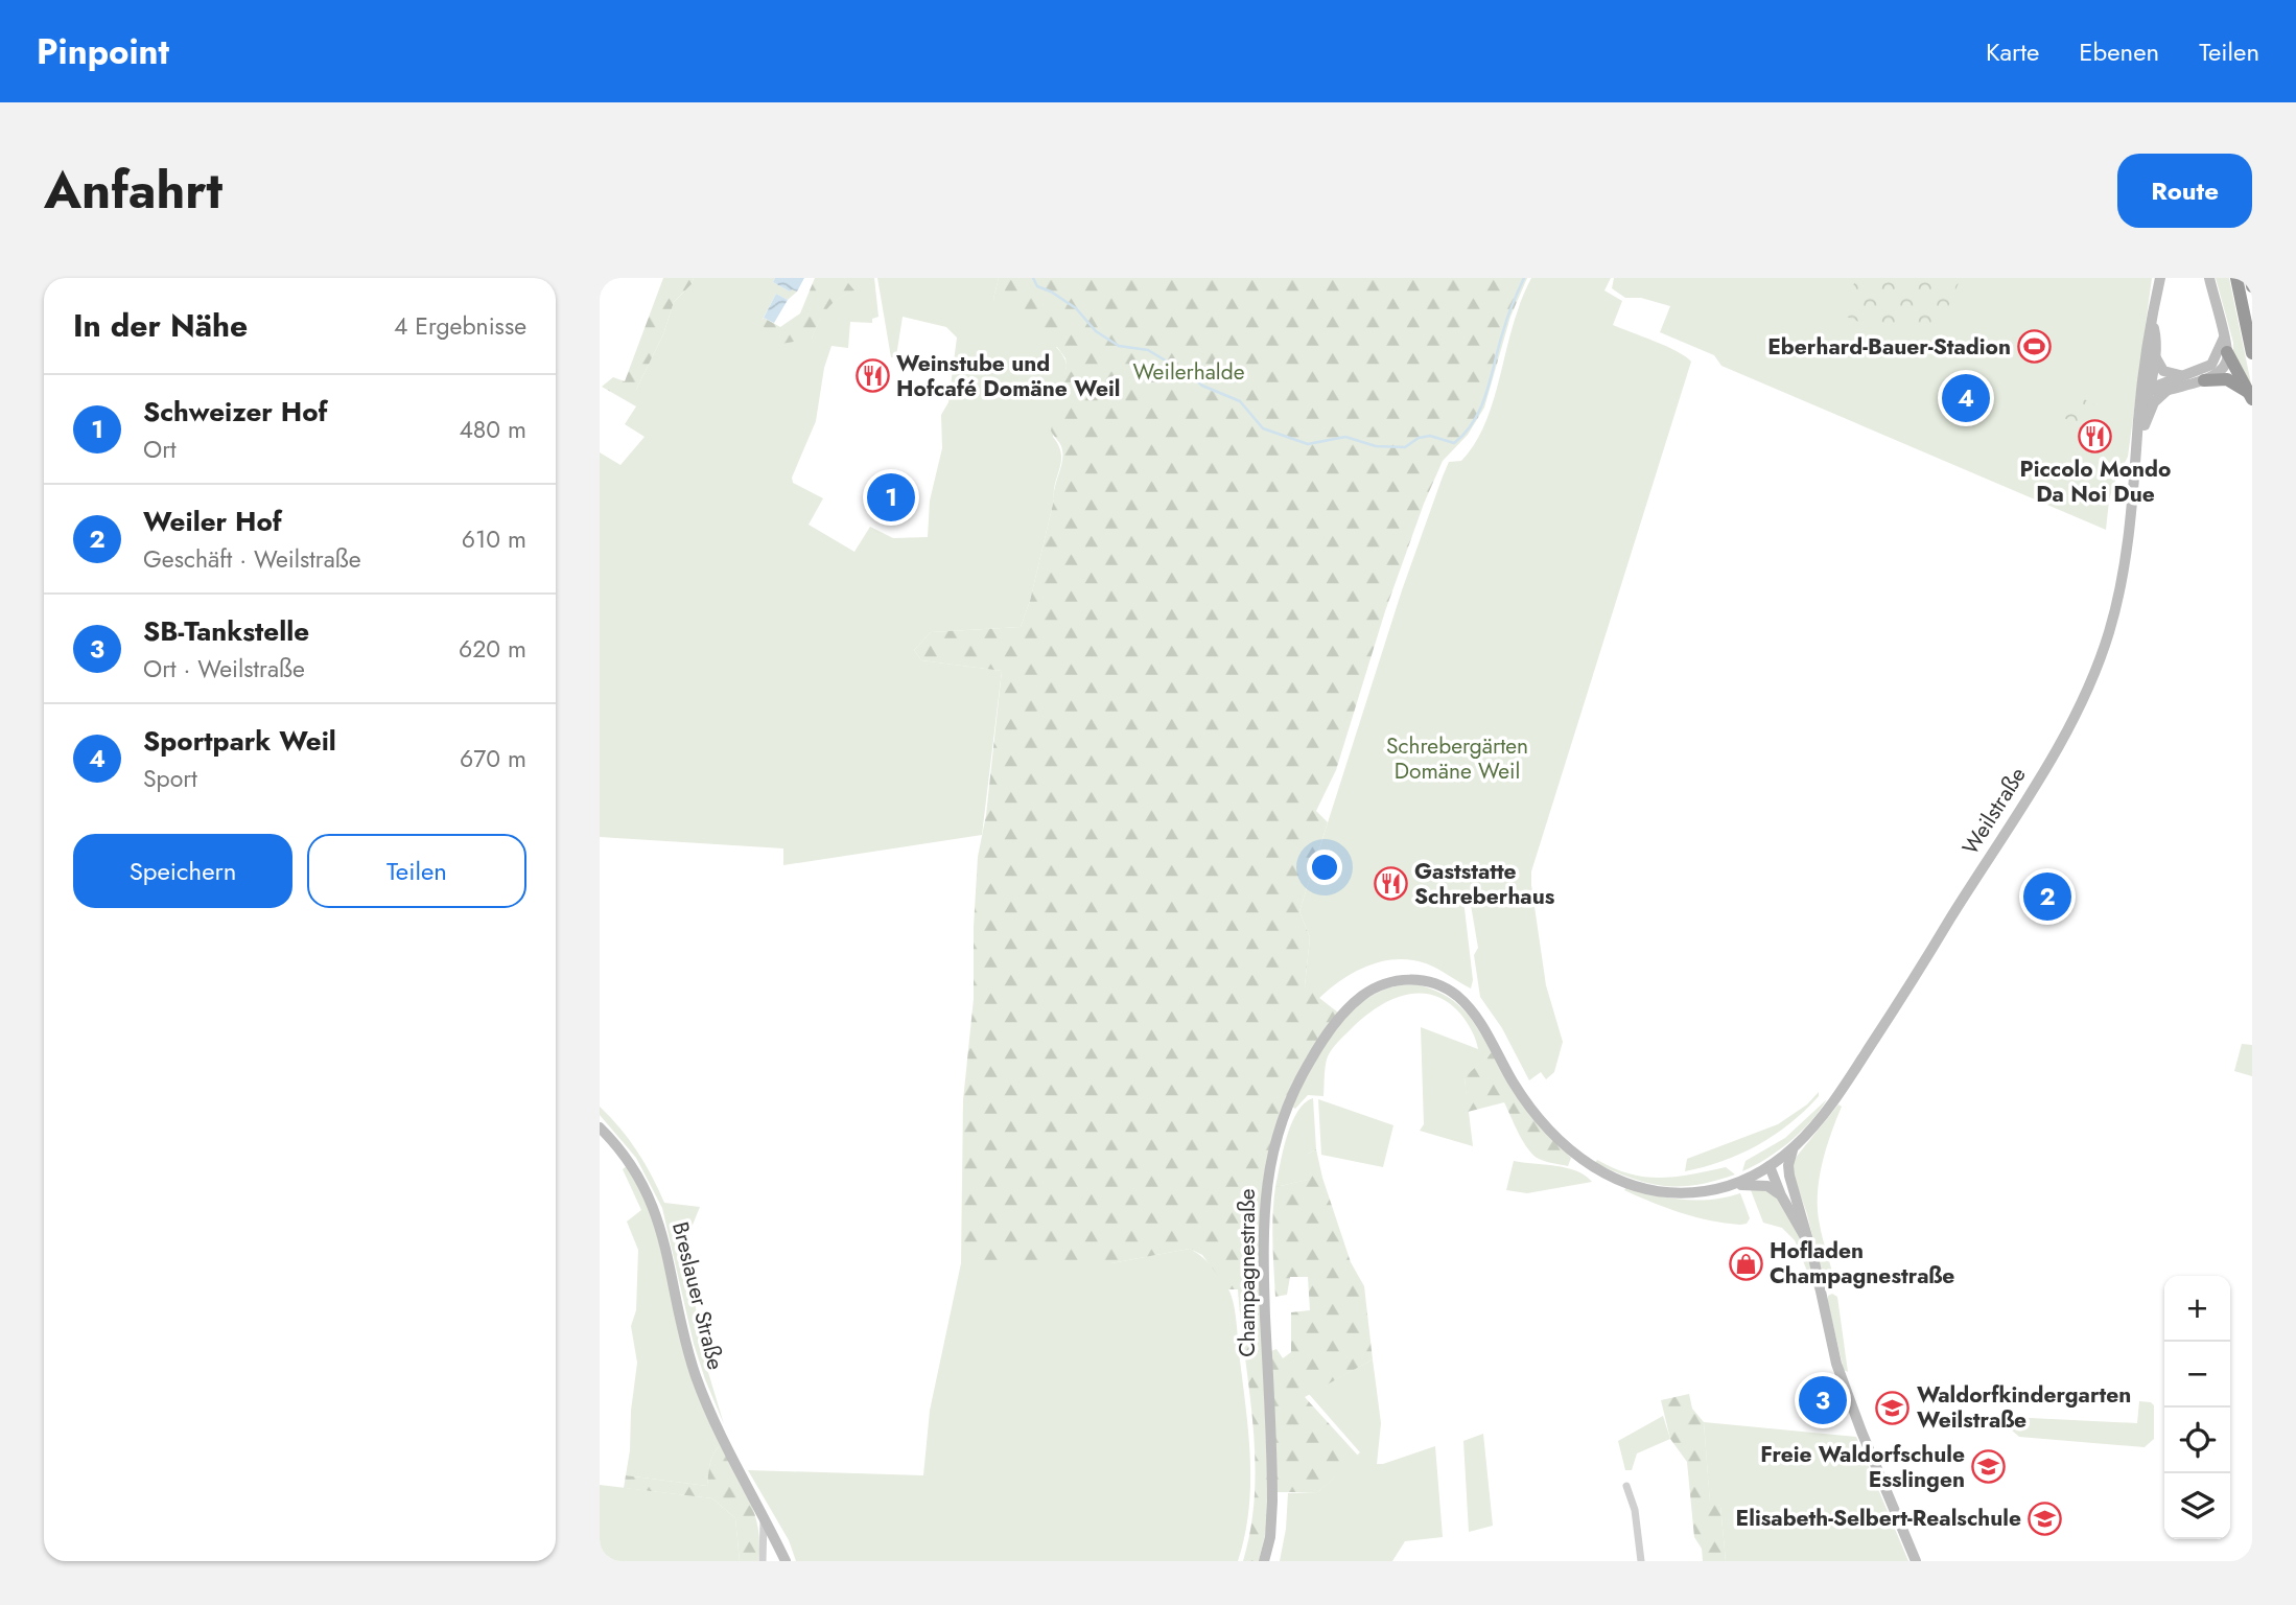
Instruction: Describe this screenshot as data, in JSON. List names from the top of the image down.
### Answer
{
  "streets": {
    "main road": ["Weilstraße", "Champagnestraße", "Breslauer Straße"]
  },
  "crossings": [
    ["Weilstraße", "Champagnestraße"]
  ],
  "parks": ["Weilerhalde", "Schrebergärten Domäne Weil"],
  "places": {
    "sports": ["Eberhard-Bauer-Stadion"],
    "restaurant": ["Weinstube und Hofcafé Domäne Weil", "Piccolo Mondo Da Noi Due", "Gaststatte Schreberhaus"],
    "shop": ["Hofladen Champagnestraße"],
    "school or university": ["Waldorfkindergarten Weilstraße", "Freie Waldorfschule Esslingen", "Elisabeth-Selbert-Realschule"]
  },
  "page": {
    "header": "Pinpoint",
    "nav": ["Karte", "Ebenen", "Teilen"],
    "title": "Anfahrt",
    "buttons": [
      "Route",
      ["Speichern", "Teilen"]
    ],
    "heading": ["In der Nähe", "4 Ergebnisse"],
    "pins": [
      "4",
      "1",
      "2",
      "3"
    ],
    "list": [
      {
        "mark": "1",
        "name": "Schweizer Hof",
        "note": "Ort",
        "value": "480 m"
      },
      {
        "mark": "2",
        "name": "Weiler Hof",
        "note": "Geschäft · Weilstraße",
        "value": "610 m"
      },
      {
        "mark": "3",
        "name": "SB-Tankstelle",
        "note": "Ort · Weilstraße",
        "value": "620 m"
      },
      {
        "mark": "4",
        "name": "Sportpark Weil",
        "note": "Sport",
        "value": "670 m"
      }
    ],
    "map_buttons": ["+", "−"]
  }
}
